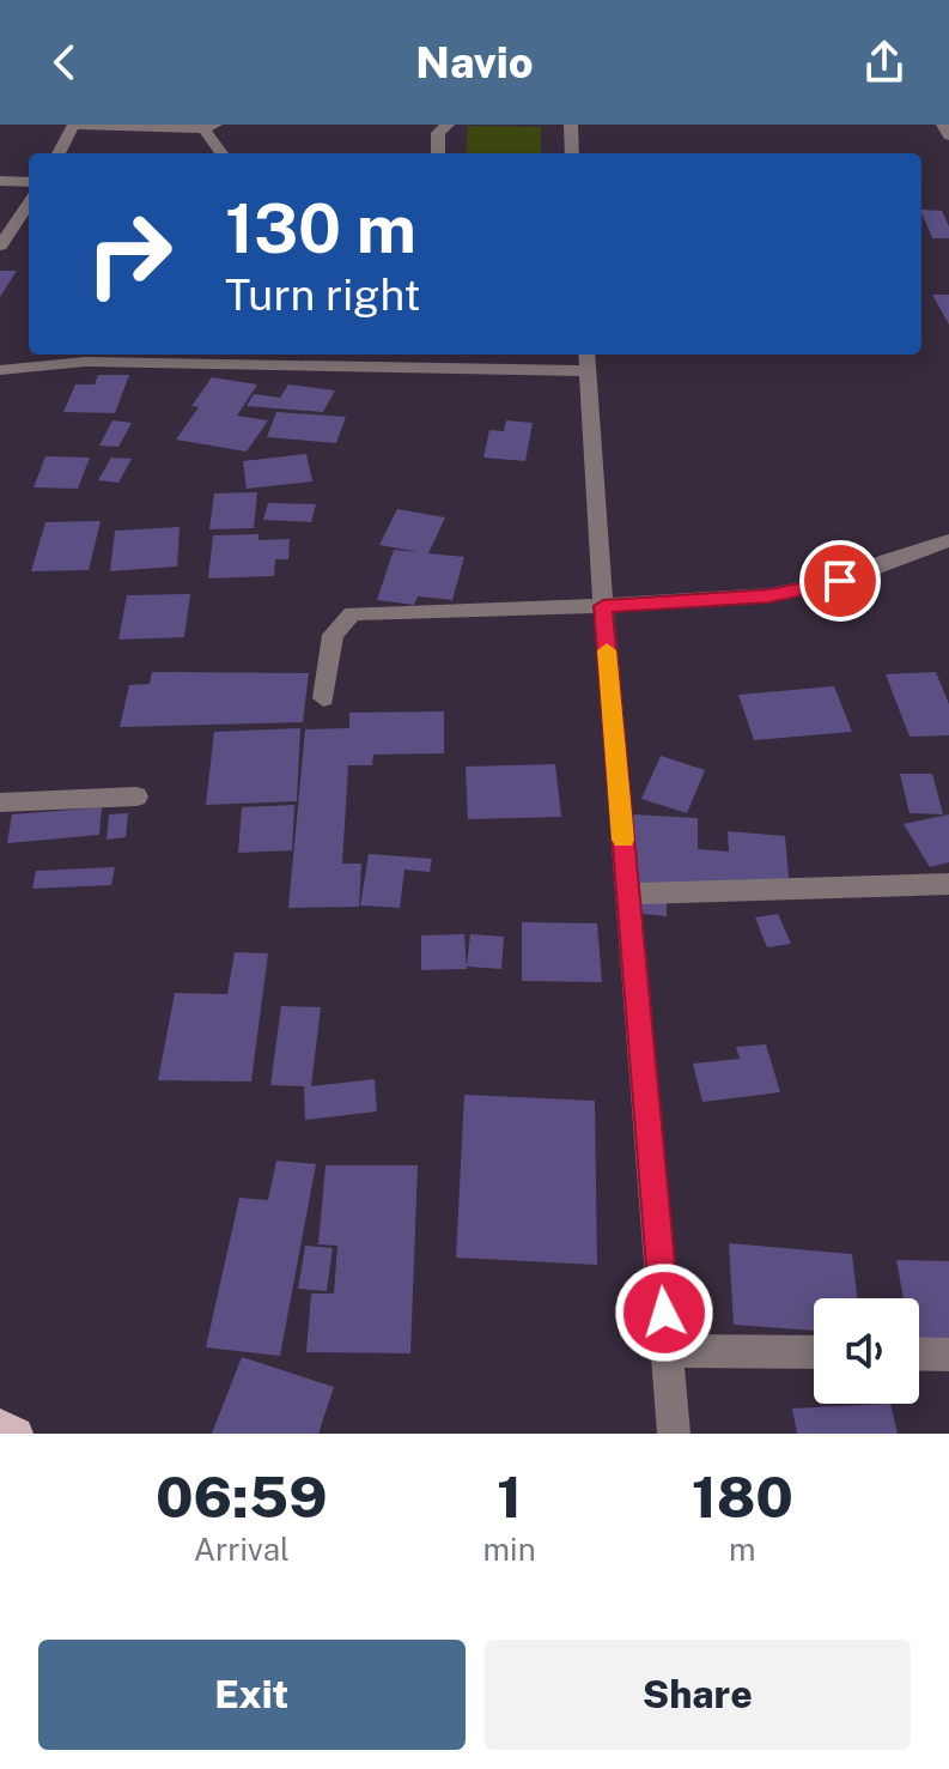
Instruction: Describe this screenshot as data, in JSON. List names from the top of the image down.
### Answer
{
  "page": {
    "header": "Navio",
    "turn": ["130 m", "Turn right"],
    "eta": [
      "06:59",
      "Arrival",
      "1",
      "min",
      "180",
      "m"
    ],
    "buttons": ["Exit", "Share"]
  }
}
